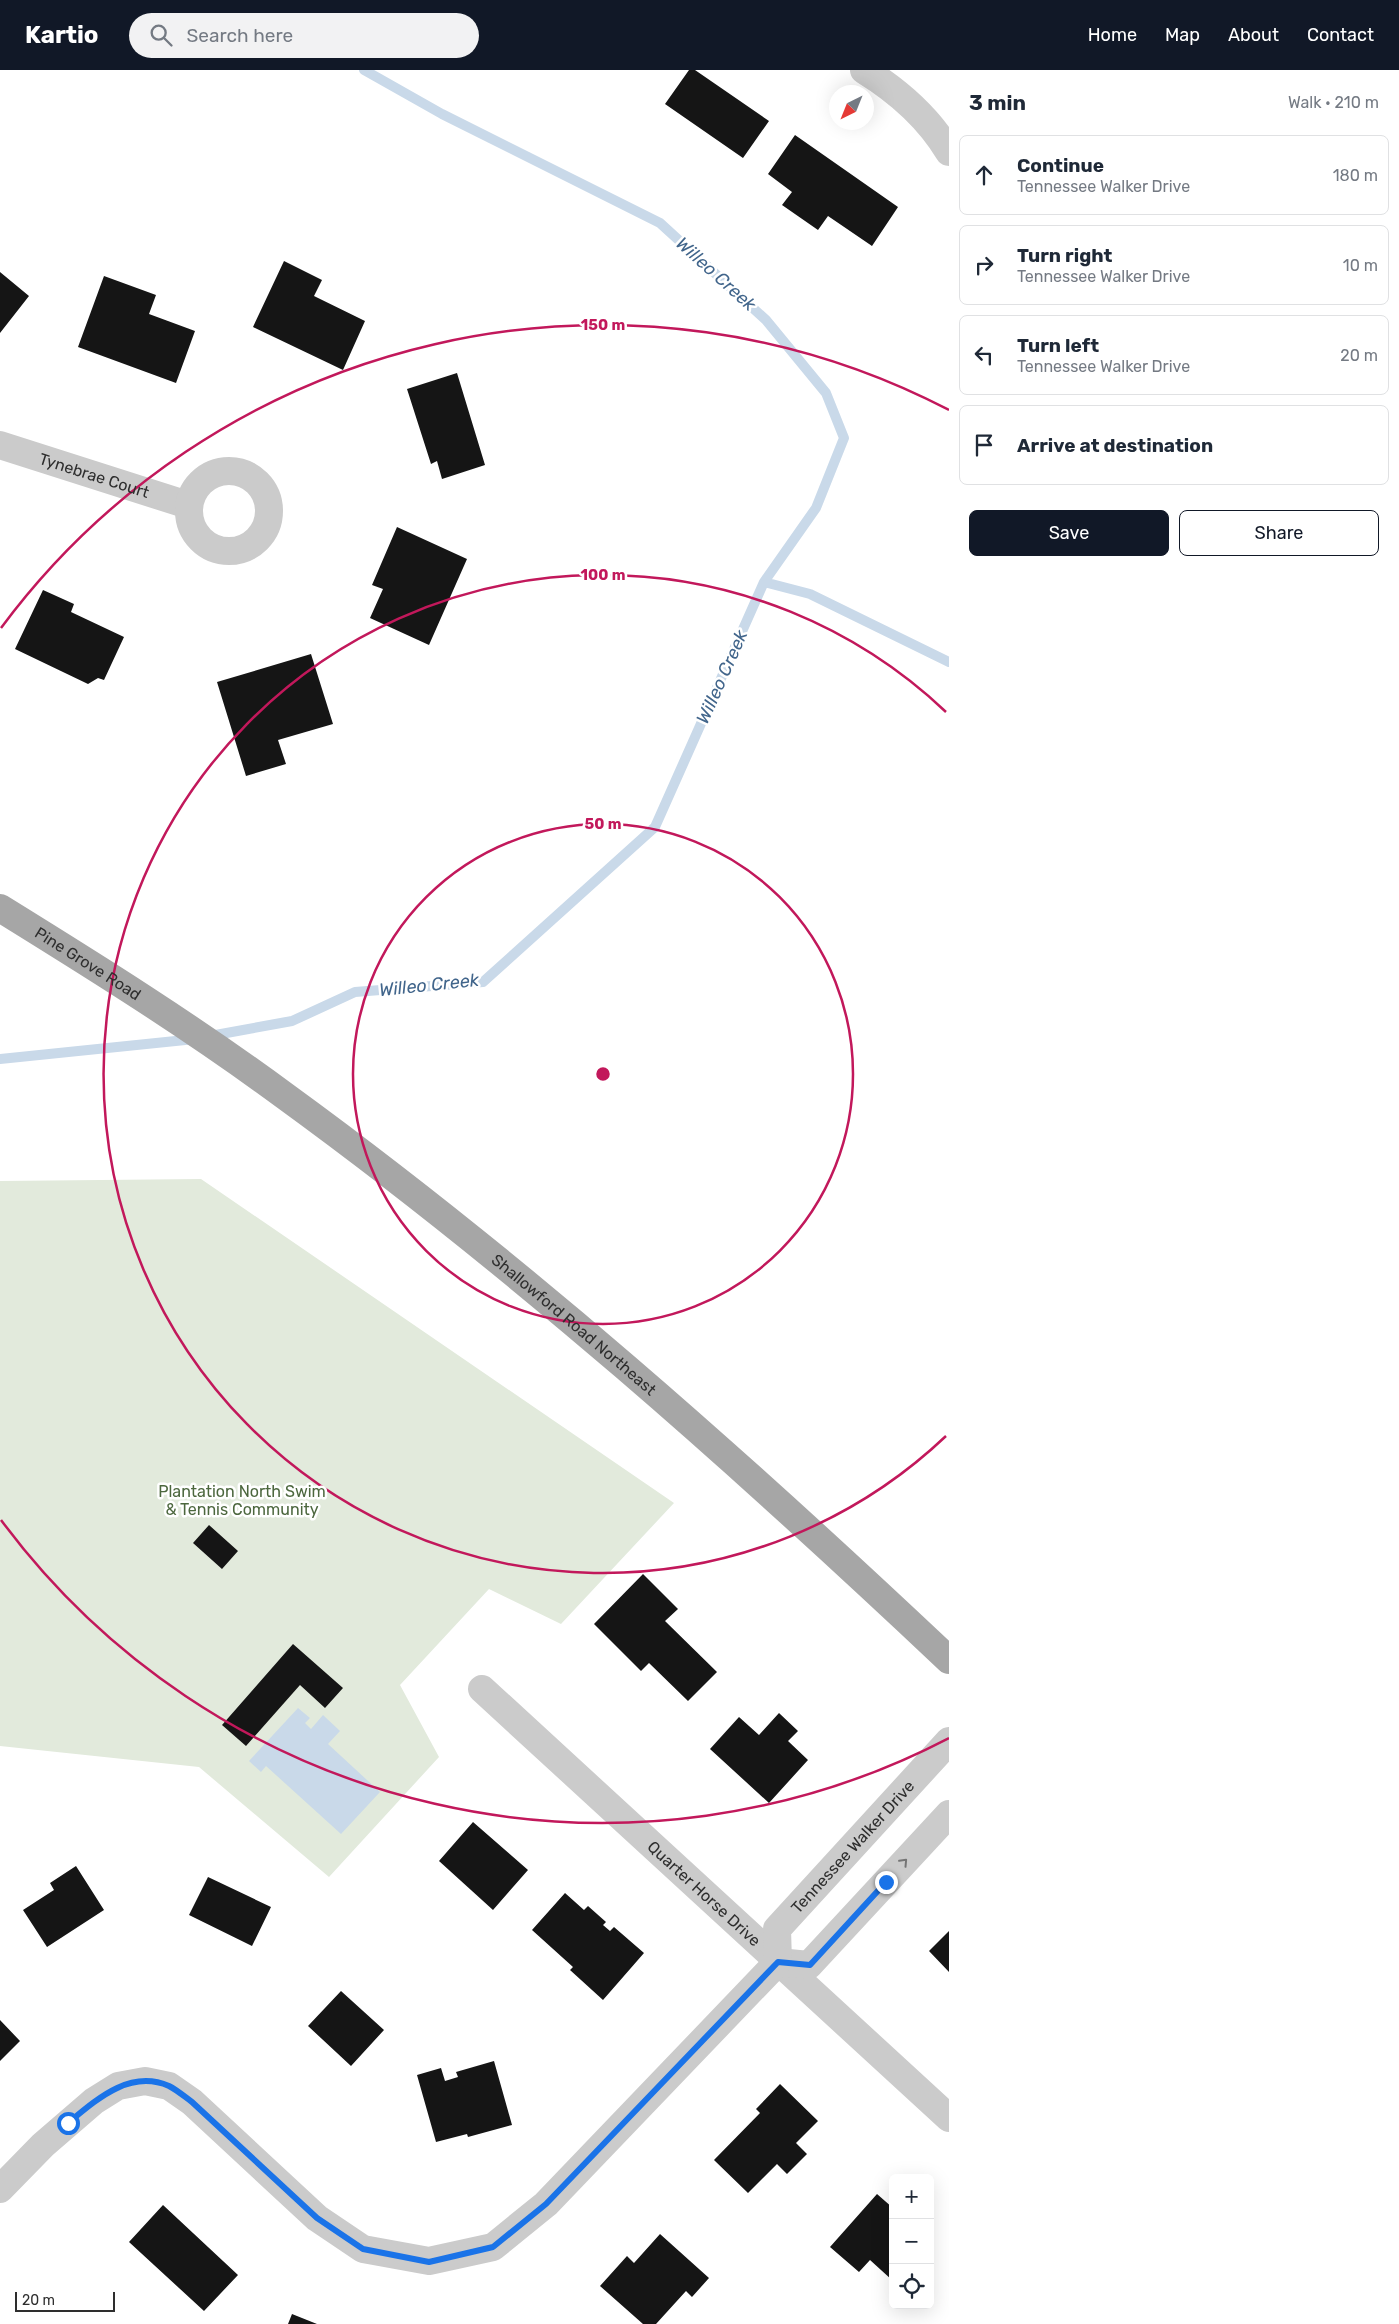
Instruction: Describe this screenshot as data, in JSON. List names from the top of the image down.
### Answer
{
  "streets": {
    "main road": ["Pine Grove Road", "Shallowford Road Northeast"],
    "street": ["Tynebrae Court", "Tennessee Walker Drive", "Quarter Horse Drive"]
  },
  "crossings": [
    ["Pine Grove Road", "Shallowford Road Northeast"],
    ["Tennessee Walker Drive", "Quarter Horse Drive"]
  ],
  "water": ["Willeo Creek"],
  "parks": ["Plantation North Swim & Tennis Community"],
  "scale_bar": "20 m",
  "north": "bottom left",
  "page": {
    "header": "Kartio",
    "search": "Search here",
    "nav": [
      "Home",
      "Map",
      "About",
      "Contact"
    ],
    "heading": ["3 min", "Walk · 210 m"],
    "list": [
      ["Continue", "Tennessee Walker Drive", "180 m"],
      ["Turn right", "Tennessee Walker Drive", "10 m"],
      ["Turn left", "Tennessee Walker Drive", "20 m"],
      "Arrive at destination"
    ],
    "buttons": ["Save", "Share"],
    "map_buttons": ["+", "−"],
    "scale": "20 m"
  },
  "rings": ["150 m", "100 m", "50 m"]
}
